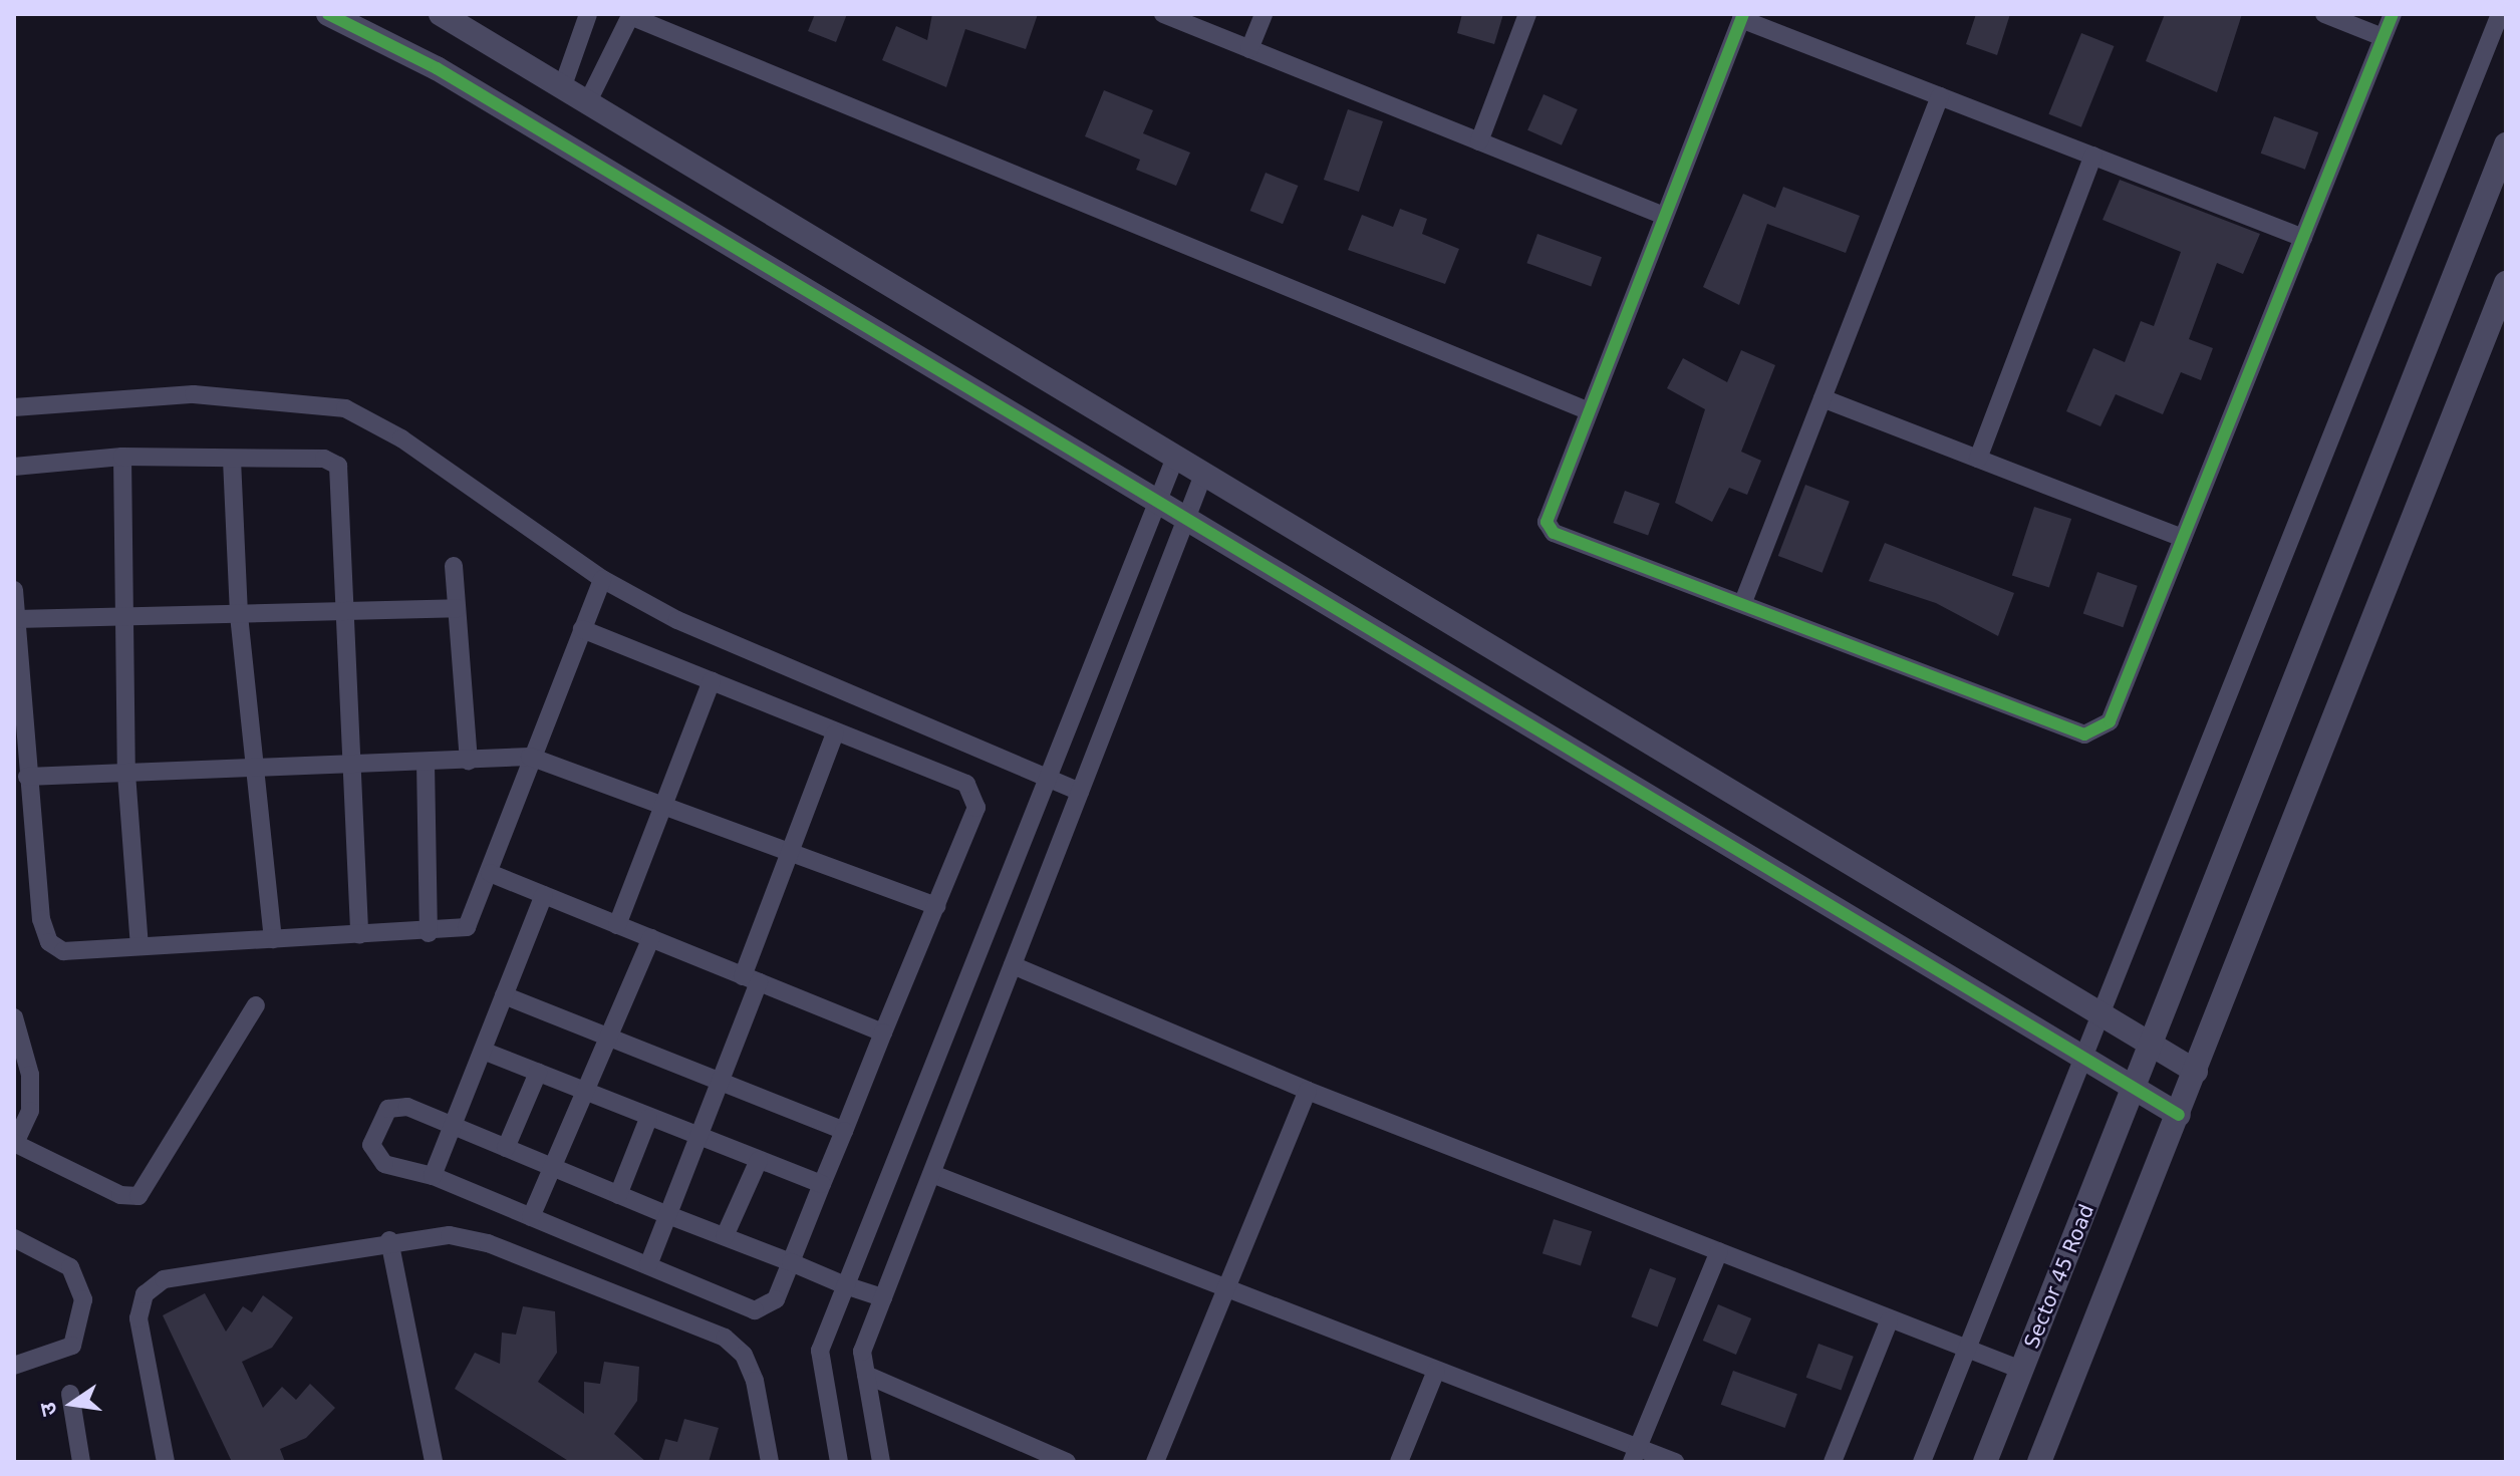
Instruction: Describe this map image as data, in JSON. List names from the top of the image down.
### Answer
{
  "streets": {
    "street": ["Sector 45 Road"]
  },
  "north": "left"
}
